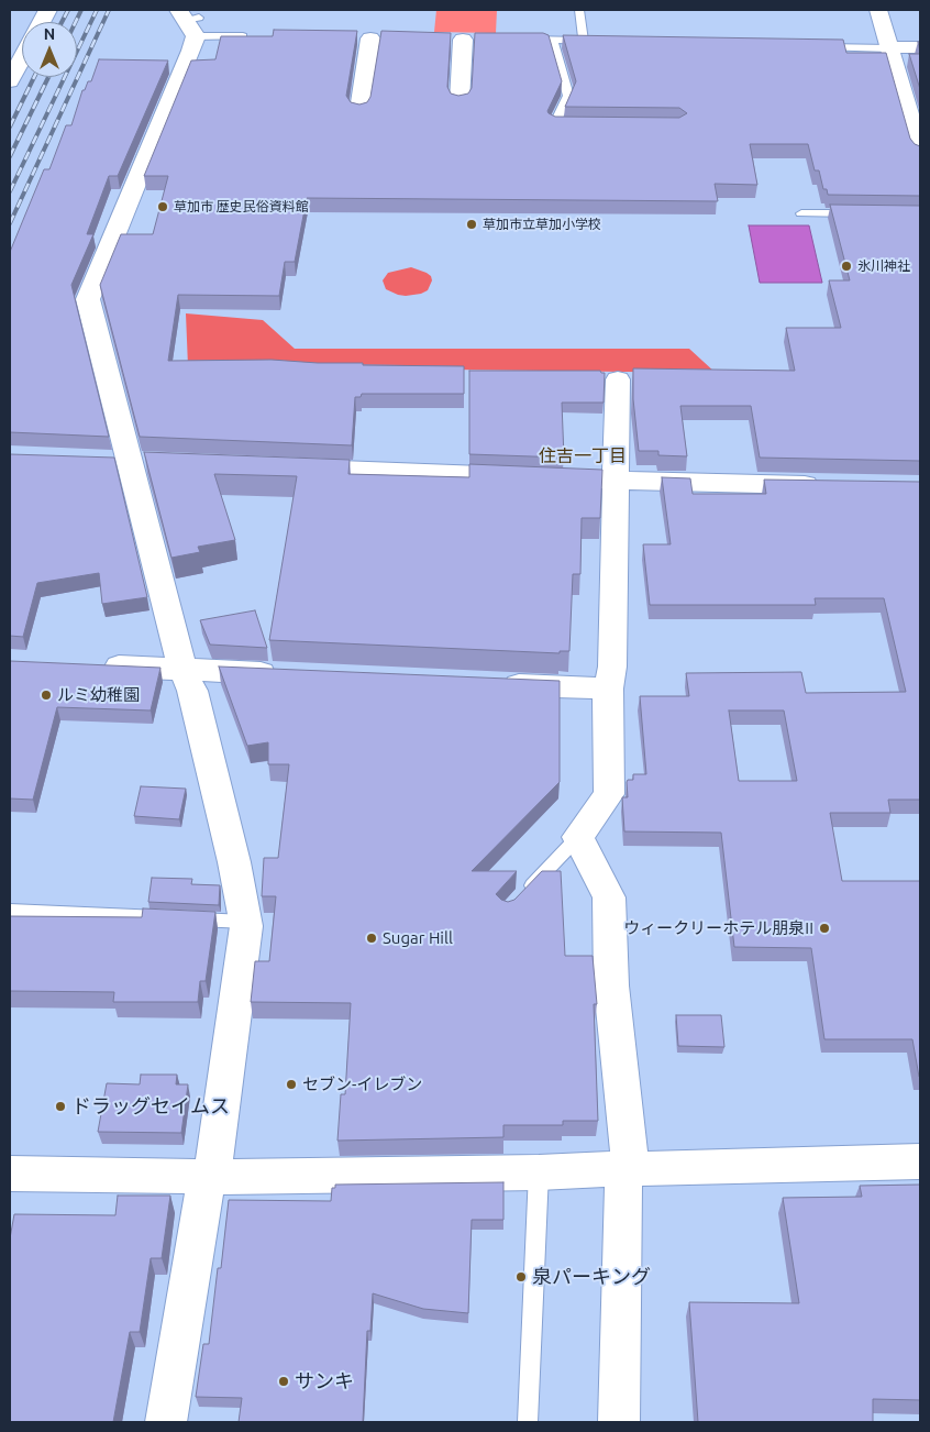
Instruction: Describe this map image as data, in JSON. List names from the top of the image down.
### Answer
{
  "districts": ["住吉一丁目"],
  "places": [
    "草加市 歴史民俗資料館",
    "草加市立草加小学校",
    "氷川神社",
    "ルミ幼稚園",
    "ウィークリーホテル朋泉II",
    "Sugar Hill",
    "セブン-イレブン",
    "ドラッグセイムス",
    "泉パーキング",
    "サンキ"
  ],
  "north": "top"
}
